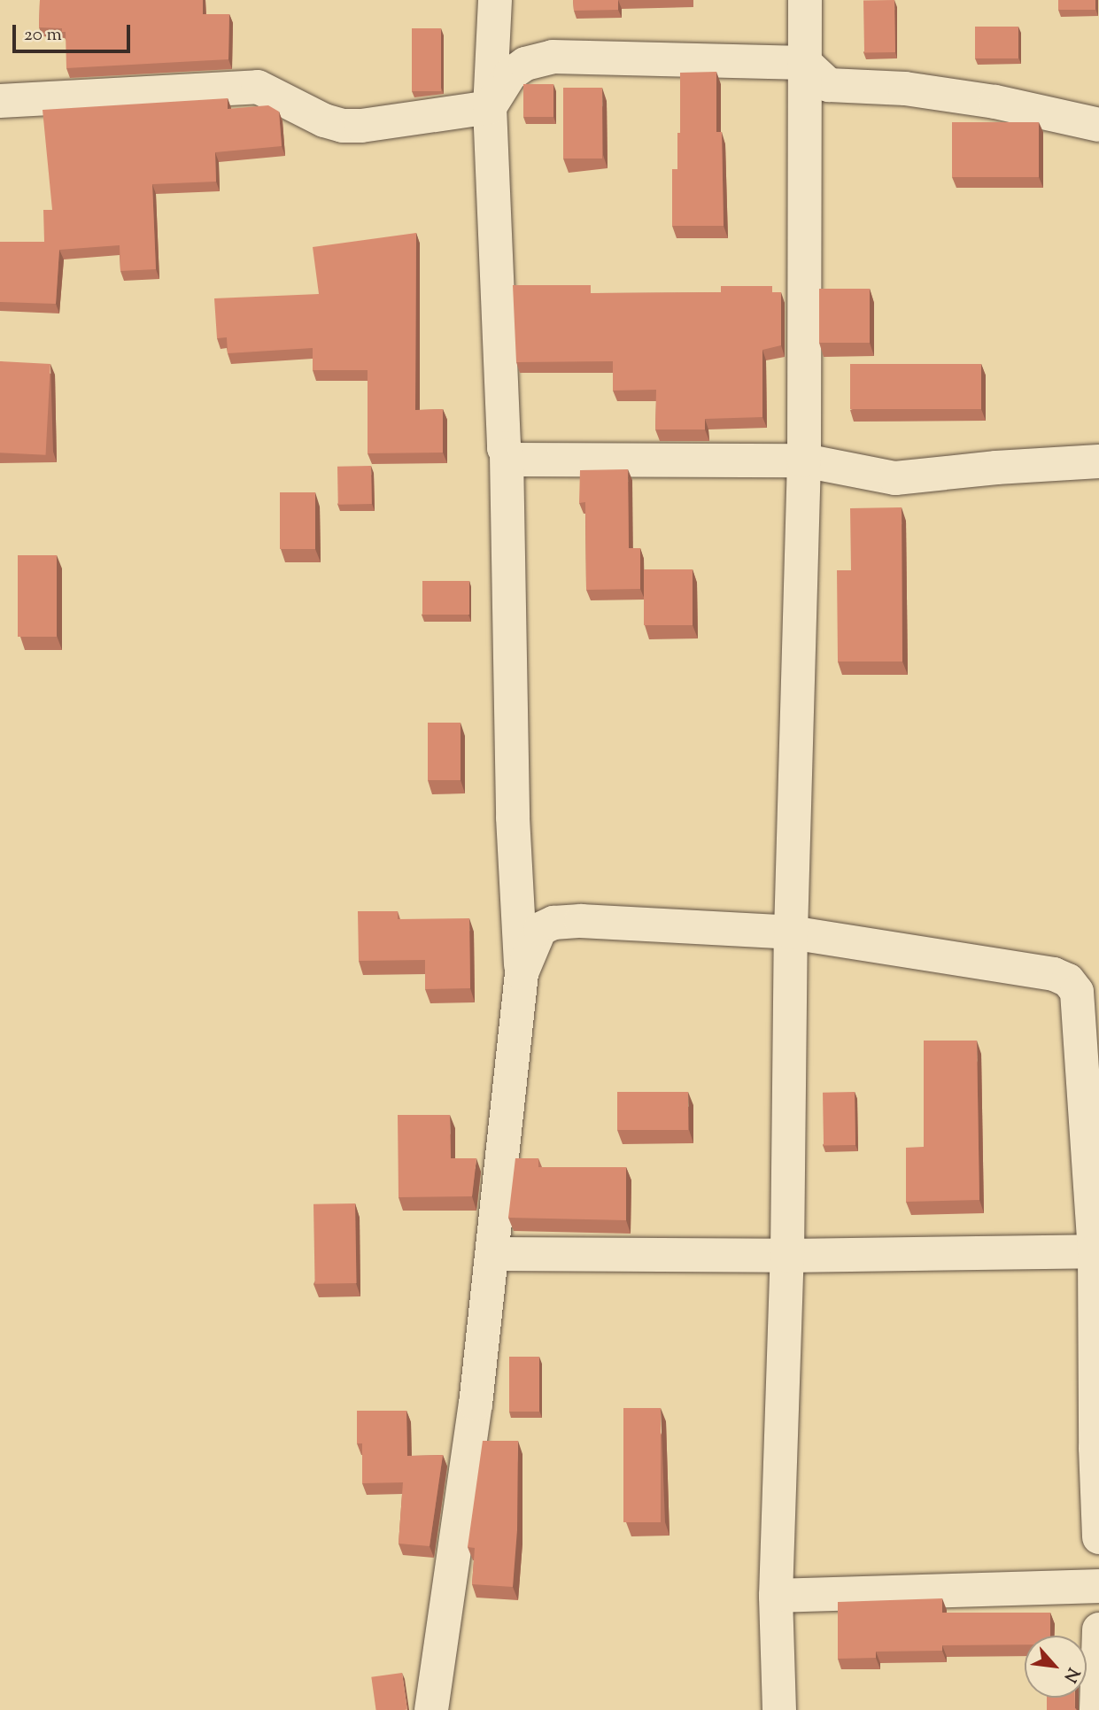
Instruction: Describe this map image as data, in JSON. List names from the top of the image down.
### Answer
{
  "scale_bar": "20 m",
  "north": "bottom right"
}
